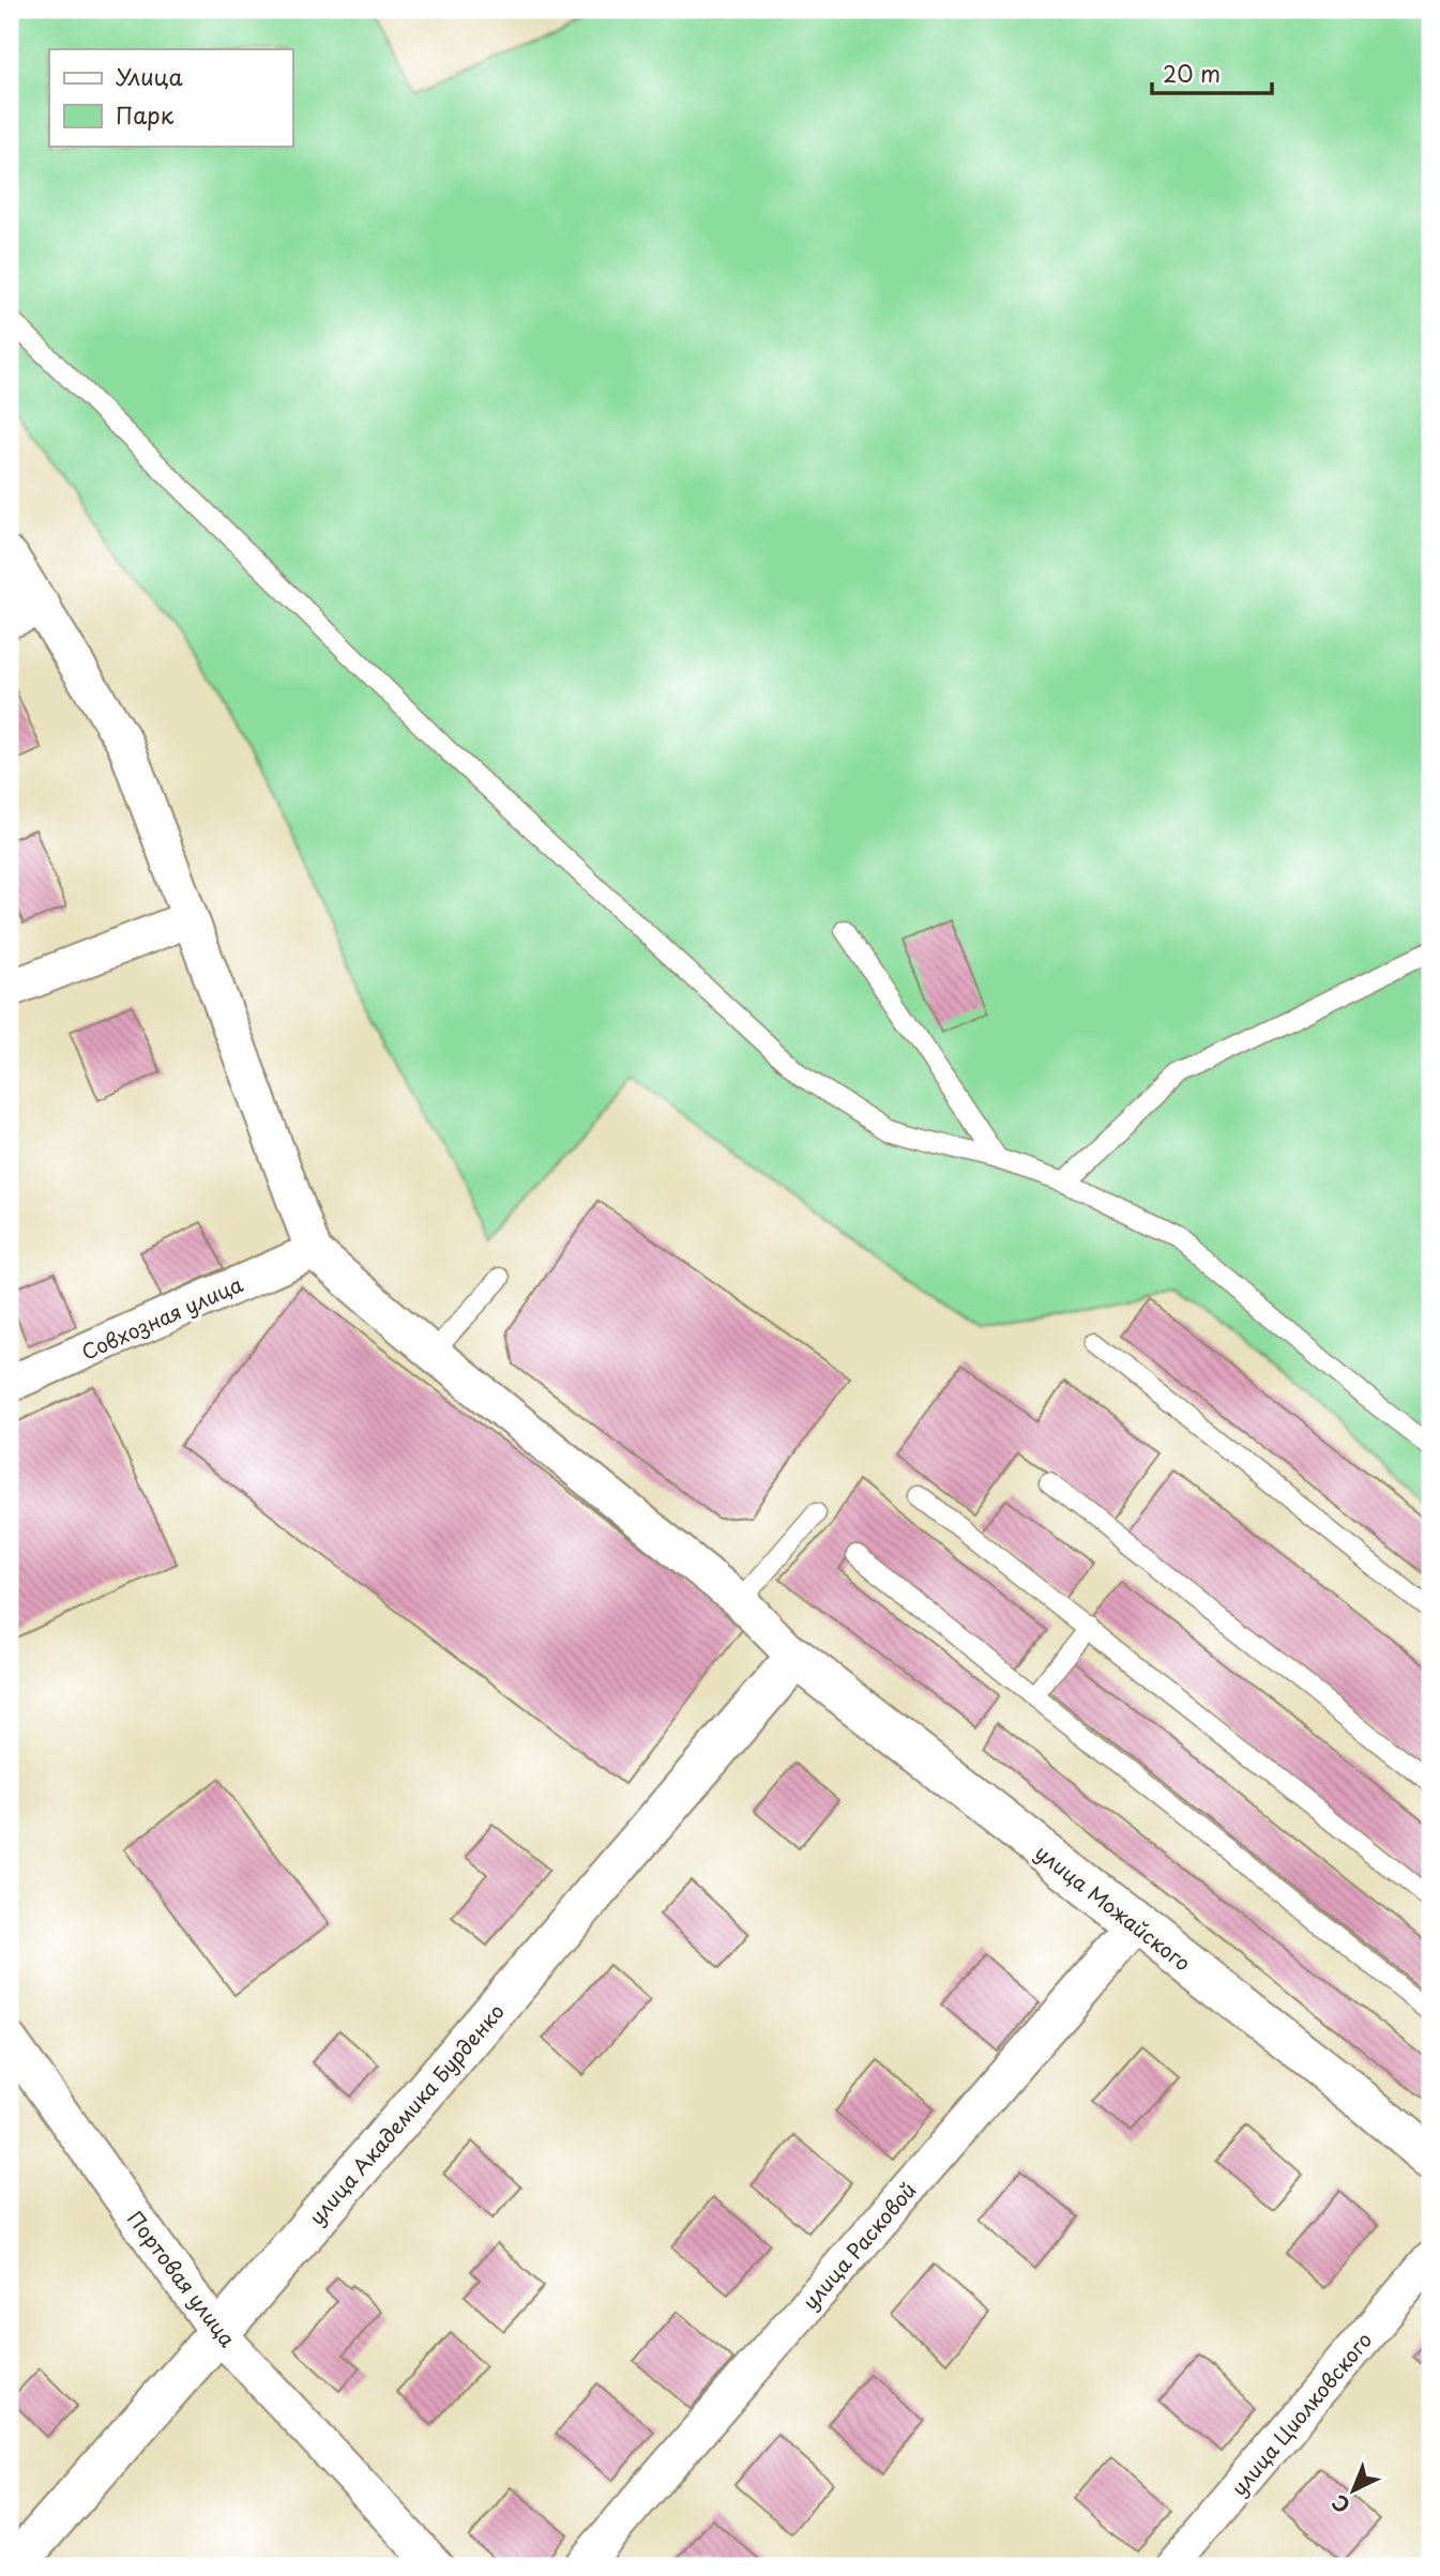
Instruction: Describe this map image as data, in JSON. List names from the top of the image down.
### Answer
{
  "streets": {
    "street": [
      "Совхозная улица",
      "улица Можайского",
      "улица Академика Бурденко",
      "улица Расковой",
      "Портовая улица",
      "улица Циолковского"
    ]
  },
  "crossings": [
    ["улица Можайского", "улица Академика Бурденко"],
    ["улица Можайского", "улица Расковой"],
    ["улица Академика Бурденко", "Портовая улица"]
  ],
  "legend": ["Улица", "Парк"],
  "scale_bar": "20 m",
  "north": "bottom left"
}
